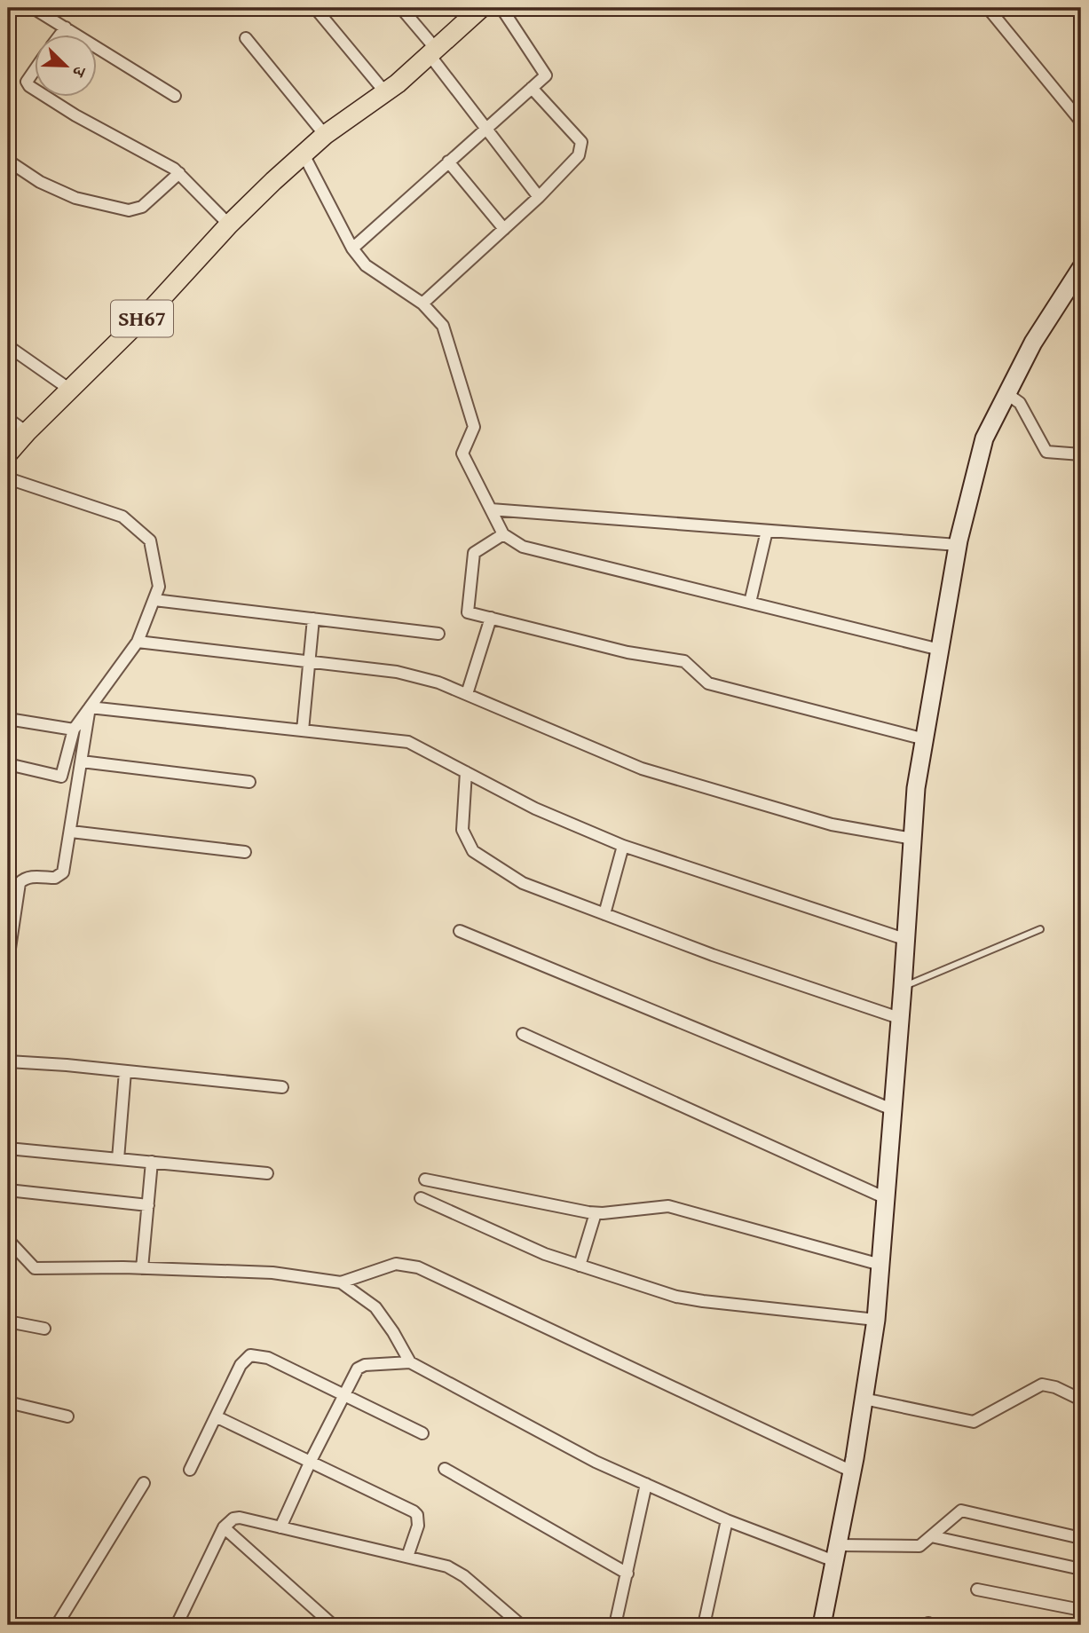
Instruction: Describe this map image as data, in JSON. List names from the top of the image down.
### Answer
{
  "streets": {
    "main road": ["SH67"]
  },
  "north": "bottom right"
}
